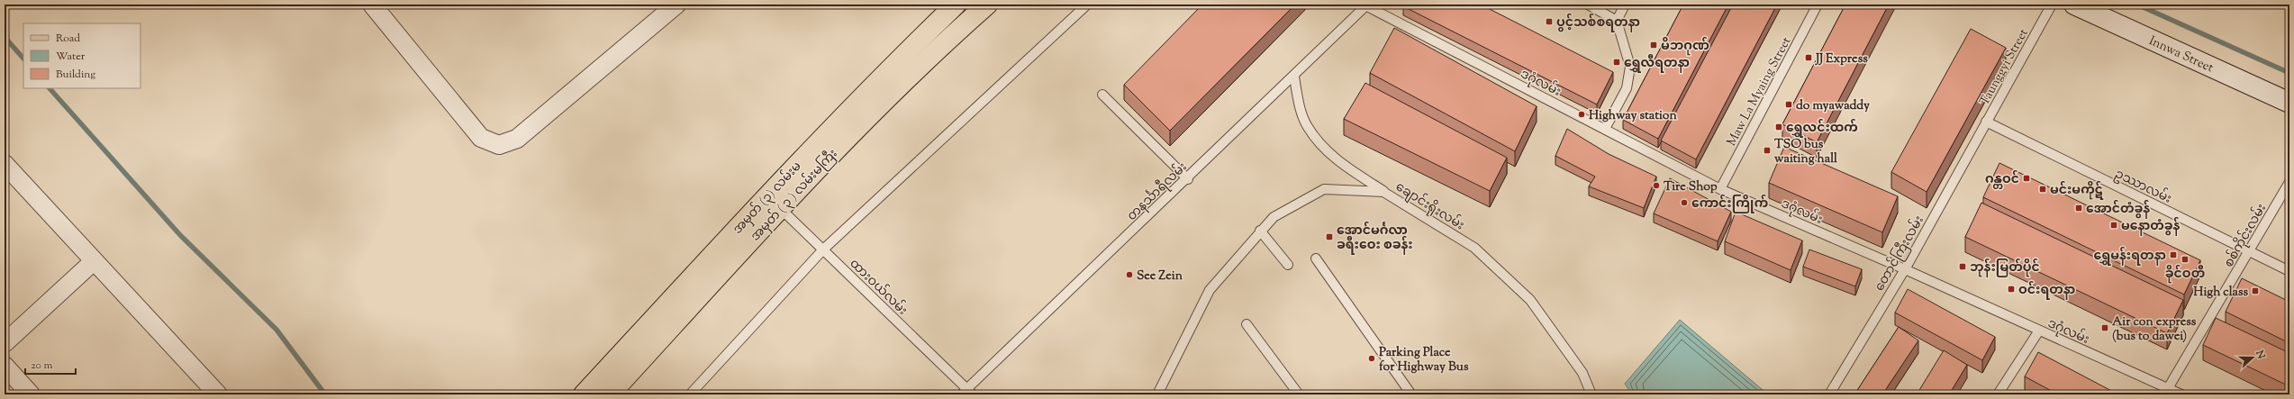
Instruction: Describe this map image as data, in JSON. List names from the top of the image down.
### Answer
{
  "streets": {
    "main road": ["အမှတ် ( ၃ ) လမ်းမကြီး", "အမှတ် (၃) လမ်းမ"],
    "street": ["Innwa Street"],
    "lane": [
      "Taunggyi Street",
      "ဒဂုံလမ်း",
      "Maw La Myaing Street",
      "ဥဿာလမ်း",
      "တနင်္သာရီလမ်း",
      "ချောင်းရိုးလမ်း",
      "စစ်ကိုင်းလမ်း",
      "တောင်ကြီးလမ်း",
      "ထားဝယ်လမ်း"
    ]
  },
  "crossings": [
    ["Taunggyi Street", "ဥဿာလမ်း"],
    ["Taunggyi Street", "တောင်ကြီးလမ်း"],
    ["ဒဂုံလမ်း", "Maw La Myaing Street"],
    ["ဒဂုံလမ်း", "တနင်္သာရီလမ်း"],
    ["ဒဂုံလမ်း", "စစ်ကိုင်းလမ်း"],
    ["ဒဂုံလမ်း", "တောင်ကြီးလမ်း"],
    ["ဥဿာလမ်း", "စစ်ကိုင်းလမ်း"],
    ["ဥဿာလမ်း", "တောင်ကြီးလမ်း"],
    ["တနင်္သာရီလမ်း", "ထားဝယ်လမ်း"],
    ["အမှတ် ( ၃ ) လမ်းမကြီး", "အမှတ် (၃) လမ်းမ"],
    ["အမှတ် ( ၃ ) လမ်းမကြီး", "ထားဝယ်လမ်း"],
    ["အမှတ် (၃) လမ်းမ", "ထားဝယ်လမ်း"]
  ],
  "places": {
    "transit": [
      "ပွင့်သစ်စရတနာ",
      "မိဘဂုဏ်",
      "JJ Express",
      "ရွှေလီရတနာ",
      "do myawaddy",
      "ရွှေလင်းထက်",
      "TSO bus waiting hall",
      "ဂန္တဝင်",
      "မင်းမကိုဋ်",
      "အောင်တံခွန်",
      "မနောတံခွန်",
      "အောင်မင်္ဂလာ ခရီးဝေး စခန်း",
      "ရွှေမန်းရတနာ",
      "ခိုင်ဝတီ",
      "ဘုန်းမြတ်ပိုင်",
      "ဝင်းရတနာ",
      "High class",
      "Air con express (bus to dawei)"
    ],
    "other": [
      "Highway station",
      "Tire Shop",
      "ကောင်းကြိုက်",
      "See Zein",
      "Parking Place for Highway Bus"
    ]
  },
  "legend": ["Road", "Water", "Building"],
  "scale_bar": "20 m",
  "north": "right"
}
